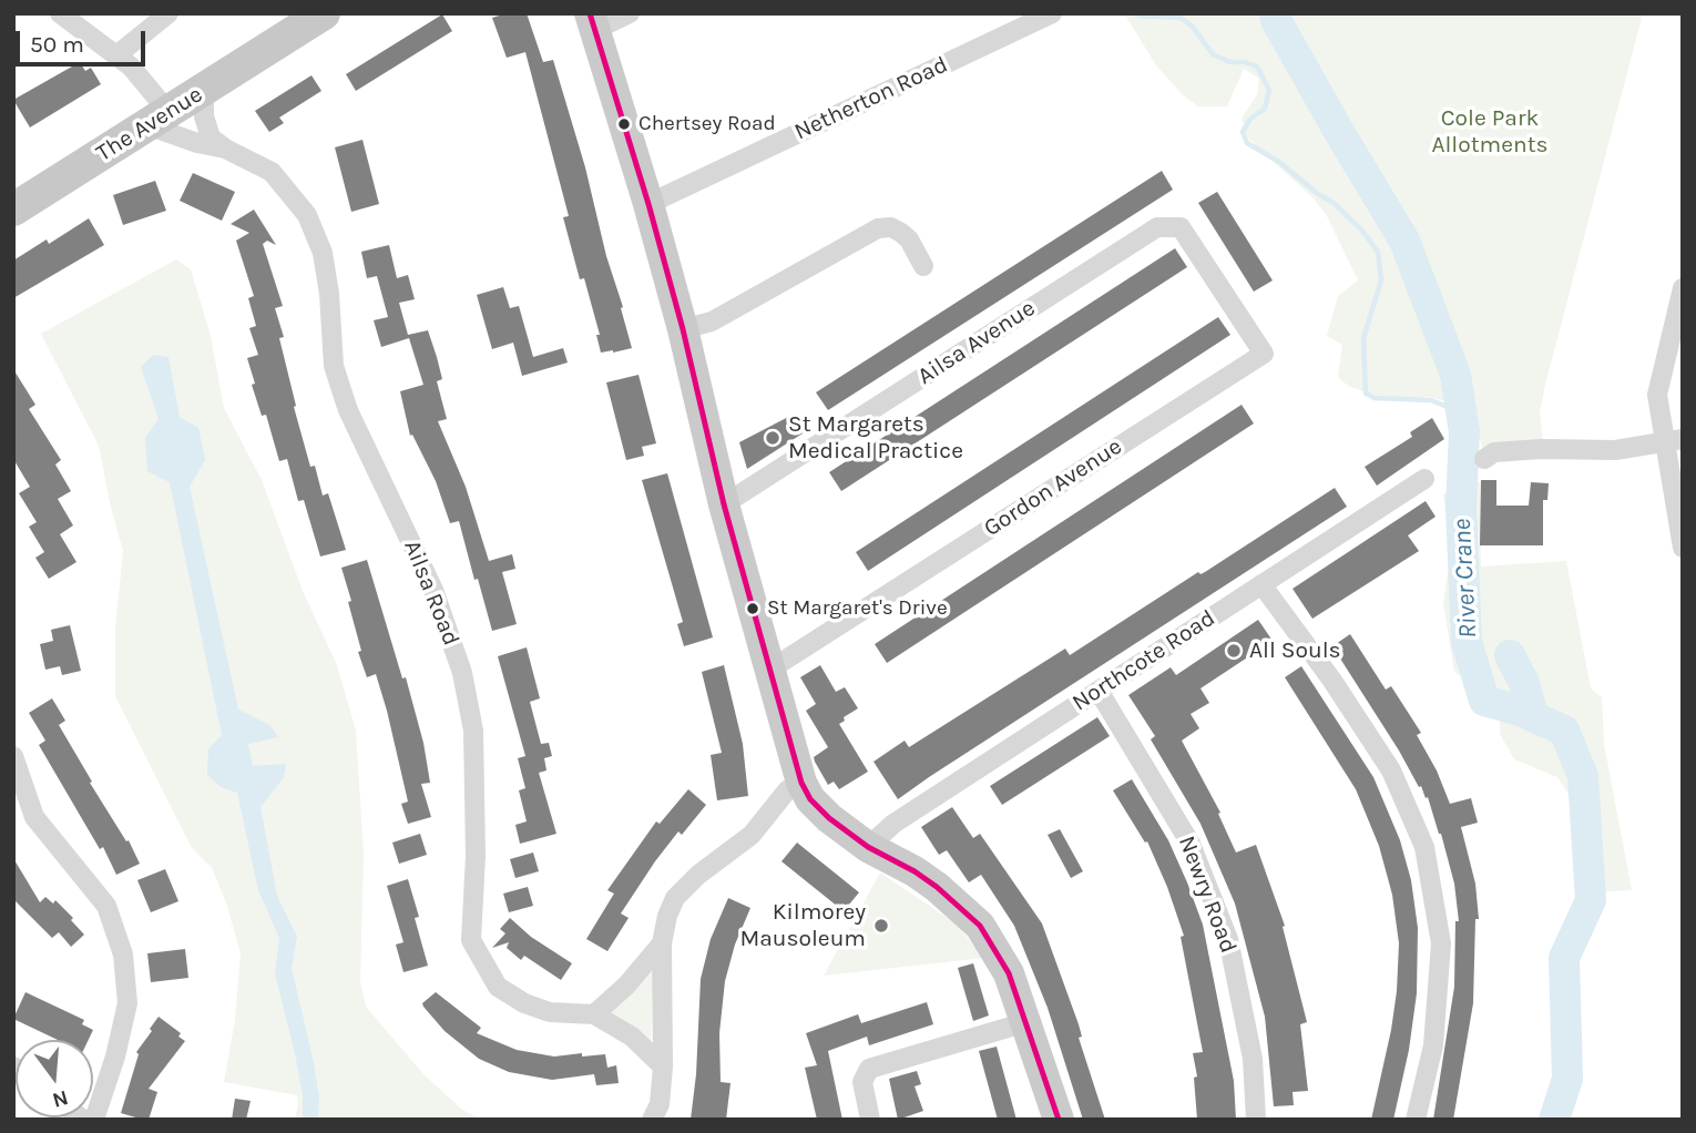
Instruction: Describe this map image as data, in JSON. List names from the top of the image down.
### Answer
{
  "streets": {
    "highway": ["The Avenue"],
    "street": [
      "Netherton Road",
      "Ailsa Avenue",
      "Gordon Avenue",
      "Ailsa Road",
      "Northcote Road",
      "Newry Road"
    ]
  },
  "crossings": [
    ["The Avenue", "Ailsa Road"],
    ["Ailsa Avenue", "Gordon Avenue"],
    ["Northcote Road", "Newry Road"]
  ],
  "water": ["River Crane"],
  "parks": ["Cole Park Allotments"],
  "places": [
    "Chertsey Road",
    "St Margarets Medical Practice",
    "St Margaret's Drive",
    "All Souls",
    "Kilmorey Mausoleum"
  ],
  "scale_bar": "50 m",
  "north": "bottom"
}
